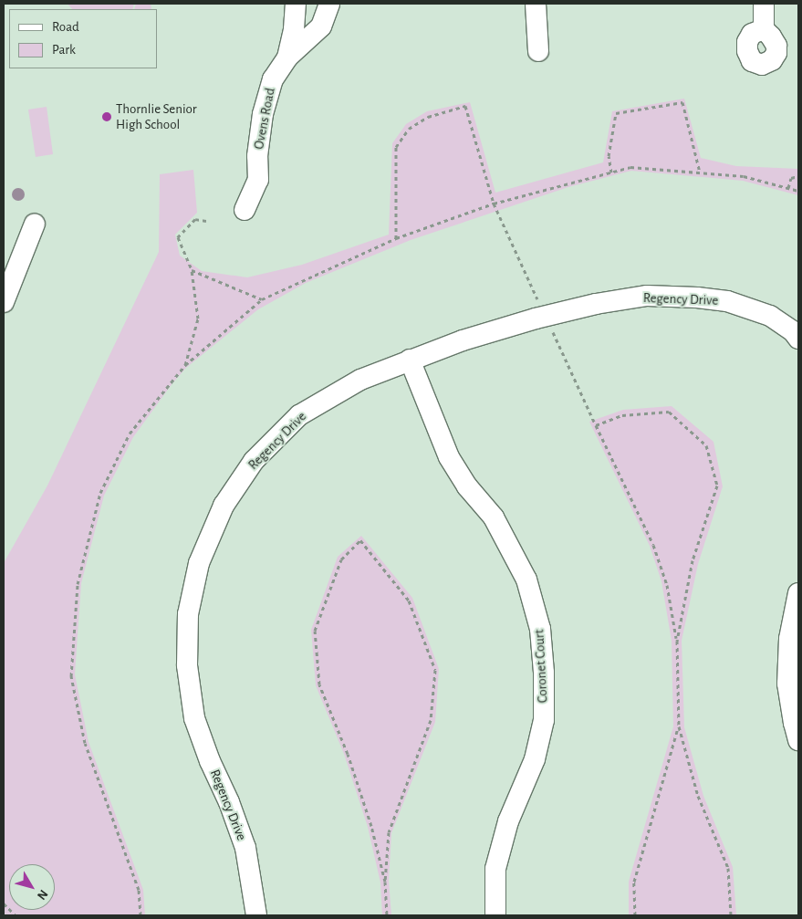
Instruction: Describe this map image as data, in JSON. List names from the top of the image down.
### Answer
{
  "streets": {
    "street": ["Ovens Road", "Regency Drive", "Coronet Court"]
  },
  "crossings": [
    ["Regency Drive", "Coronet Court"]
  ],
  "places": ["Thornlie Senior High School"],
  "legend": ["Road", "Park"],
  "north": "bottom right"
}
